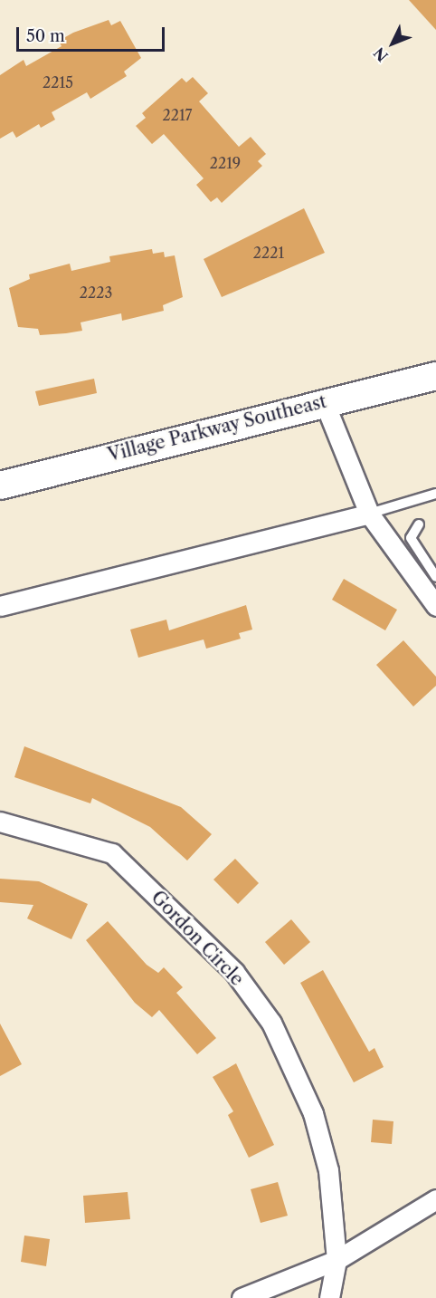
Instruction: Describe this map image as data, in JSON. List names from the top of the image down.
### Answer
{
  "streets": {
    "street": ["Village Parkway Southeast", "Gordon Circle"]
  },
  "house_numbers": [
    "2215",
    "2217",
    "2219",
    "2221",
    "2223"
  ],
  "scale_bar": "50 m",
  "north": "bottom left"
}
